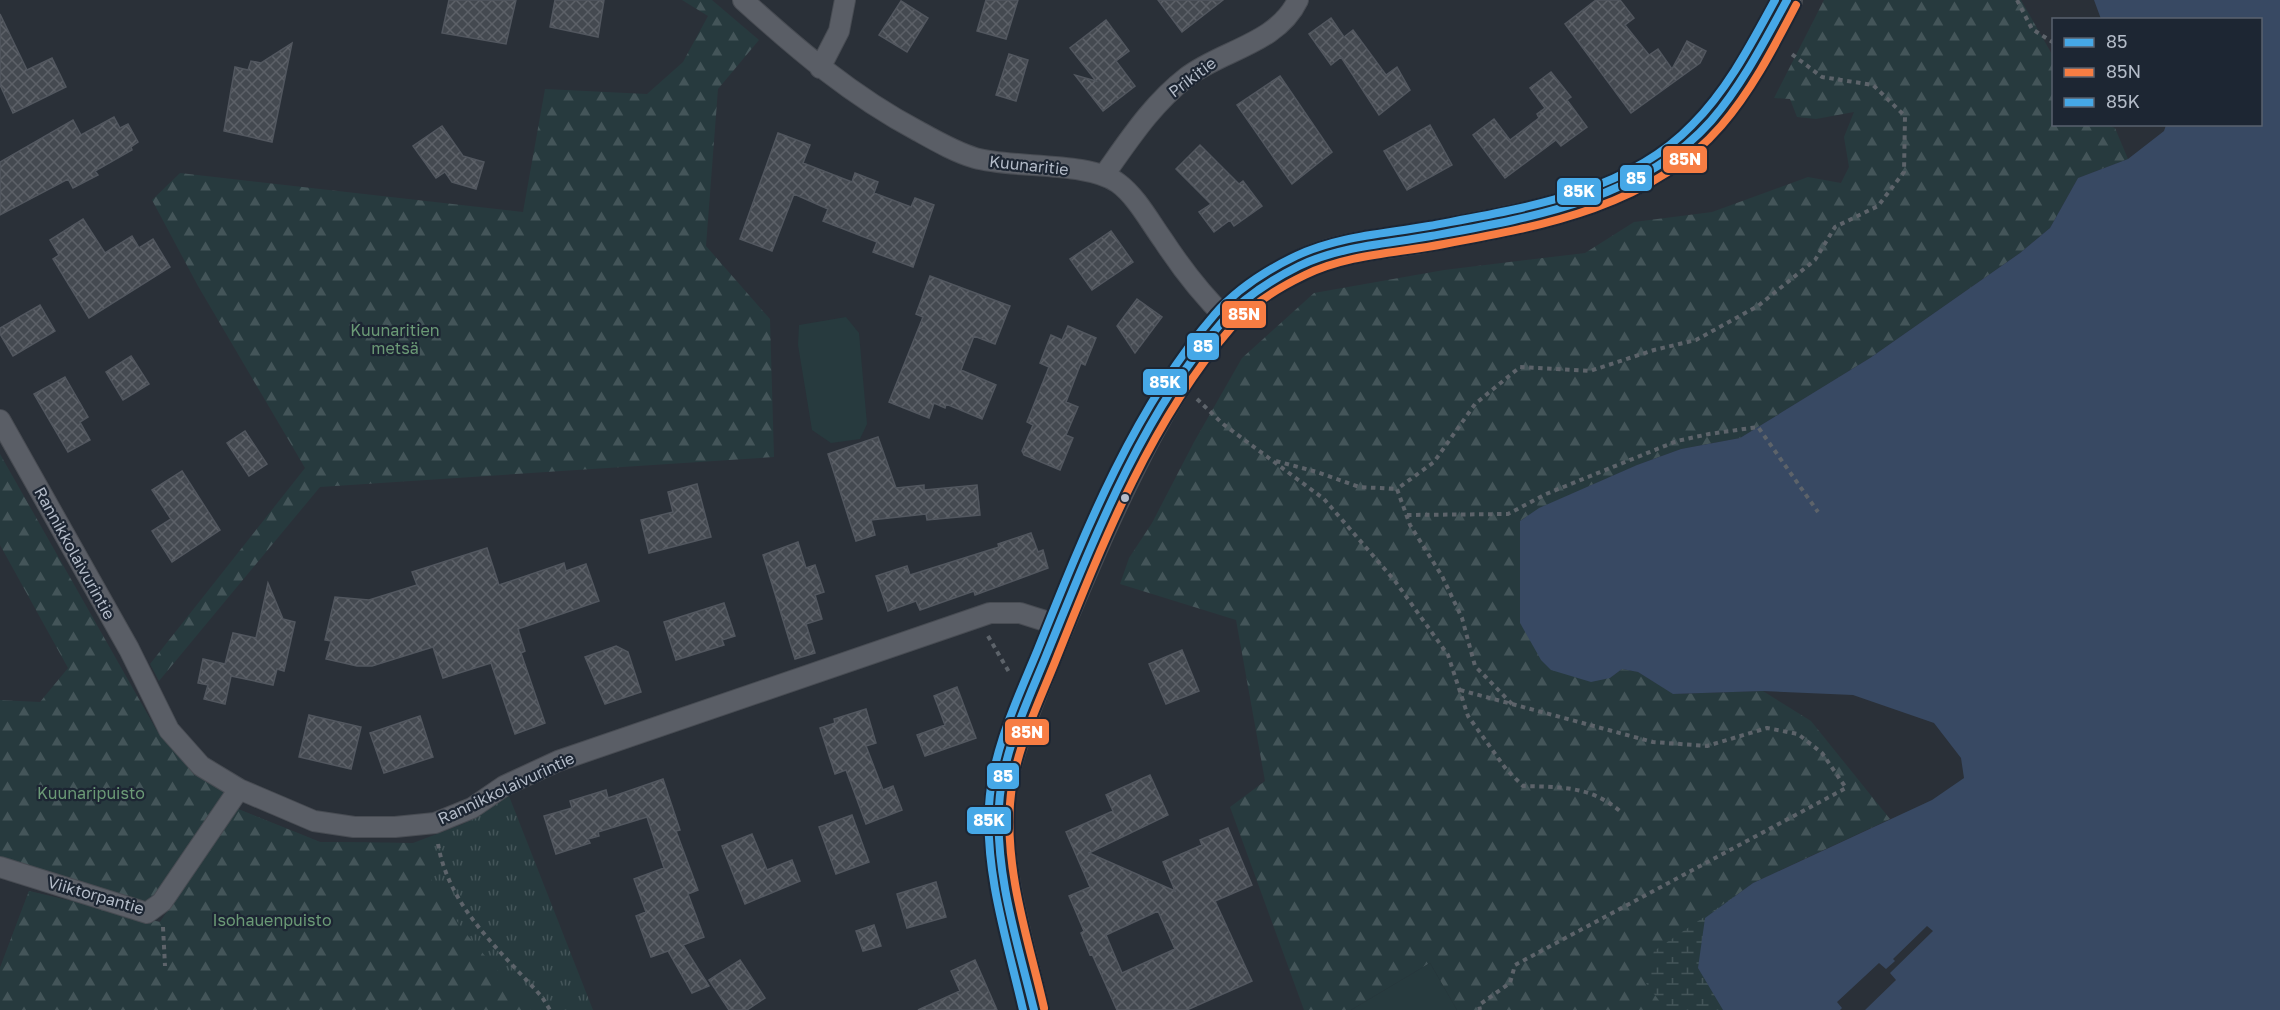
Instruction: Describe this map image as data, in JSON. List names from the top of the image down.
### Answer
{
  "streets": {
    "street": [
      "Prikitie",
      "Kuunaritie",
      "Rannikkolaivurintie",
      "Viiktorpantie"
    ]
  },
  "crossings": [
    ["Prikitie", "Kuunaritie"],
    ["Rannikkolaivurintie", "Viiktorpantie"]
  ],
  "parks": ["Kuunaritien metsä", "Kuunaripuisto", "Isohauenpuisto"],
  "lines": ["transit line 85", "transit line 85K", "transit line 85N"],
  "legend": ["85", "85N", "85K"]
}
